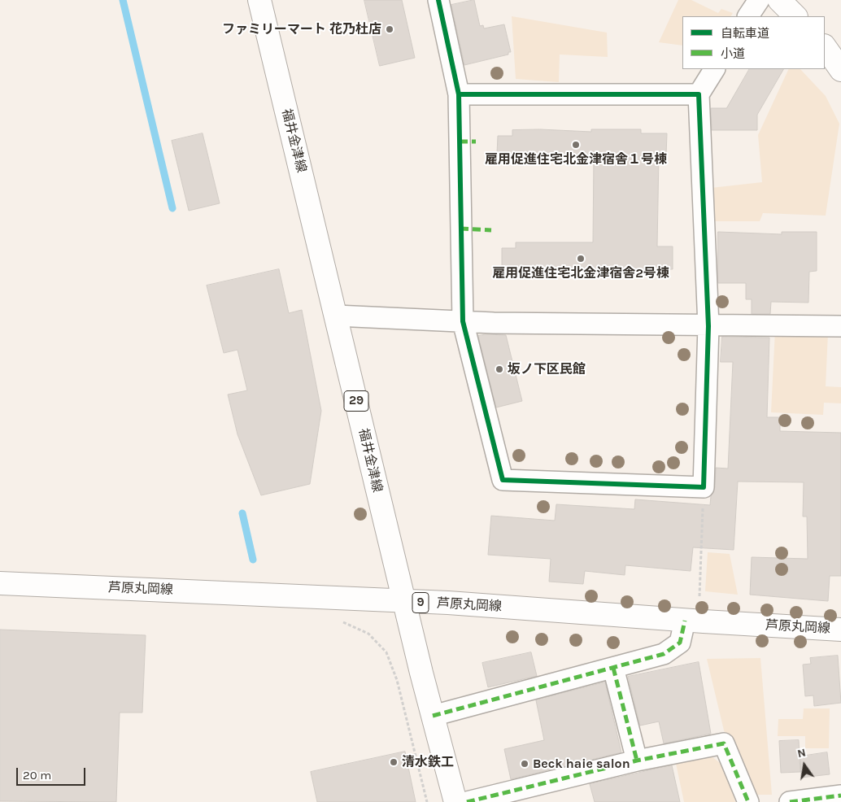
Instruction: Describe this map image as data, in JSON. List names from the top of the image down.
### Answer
{
  "streets": {
    "main road": [
      "福井金津線",
      "29",
      "芦原丸岡線",
      "9"
    ]
  },
  "crossings": [
    ["福井金津線", "芦原丸岡線"]
  ],
  "places": [
    "ファミリーマート 花乃杜店",
    "雇用促進住宅北金津宿舎１号棟",
    "雇用促進住宅北金津宿舎2号棟",
    "坂ノ下区民館",
    "清水鉄工",
    "Beck haie salon"
  ],
  "legend": ["自転車道", "小道"],
  "scale_bar": "20 m",
  "north": "top"
}
